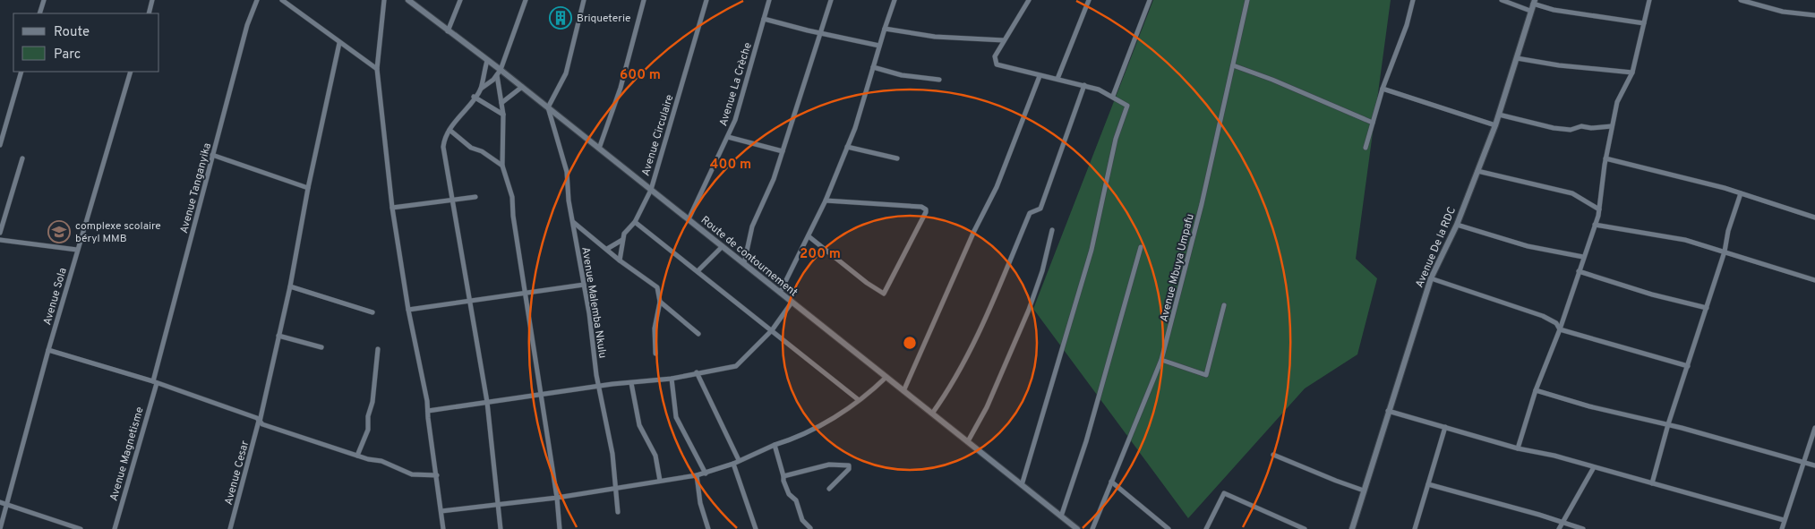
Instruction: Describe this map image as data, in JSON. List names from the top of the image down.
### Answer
{
  "streets": {
    "street": [
      "Avenue La Crèche",
      "Avenue Circulaire",
      "Avenue Tanganyika",
      "Avenue De la RDC",
      "Route de contournement",
      "Avenue Mbuya Umpafu",
      "Avenue Sola",
      "Avenue Malemba Nkulu",
      "Avenue Magnetisme",
      "Avenue Cesar"
    ]
  },
  "crossings": [
    ["Avenue La Crèche", "Route de contournement"],
    ["Avenue Circulaire", "Route de contournement"],
    ["Avenue Tanganyika", "Avenue Magnetisme"],
    ["Route de contournement", "Avenue Malemba Nkulu"]
  ],
  "places": {
    "building": ["Briqueterie"],
    "school or university": ["complexe scolaire béryl MMB"]
  },
  "legend": ["Route", "Parc"],
  "rings": ["600 m", "400 m", "200 m"]
}
